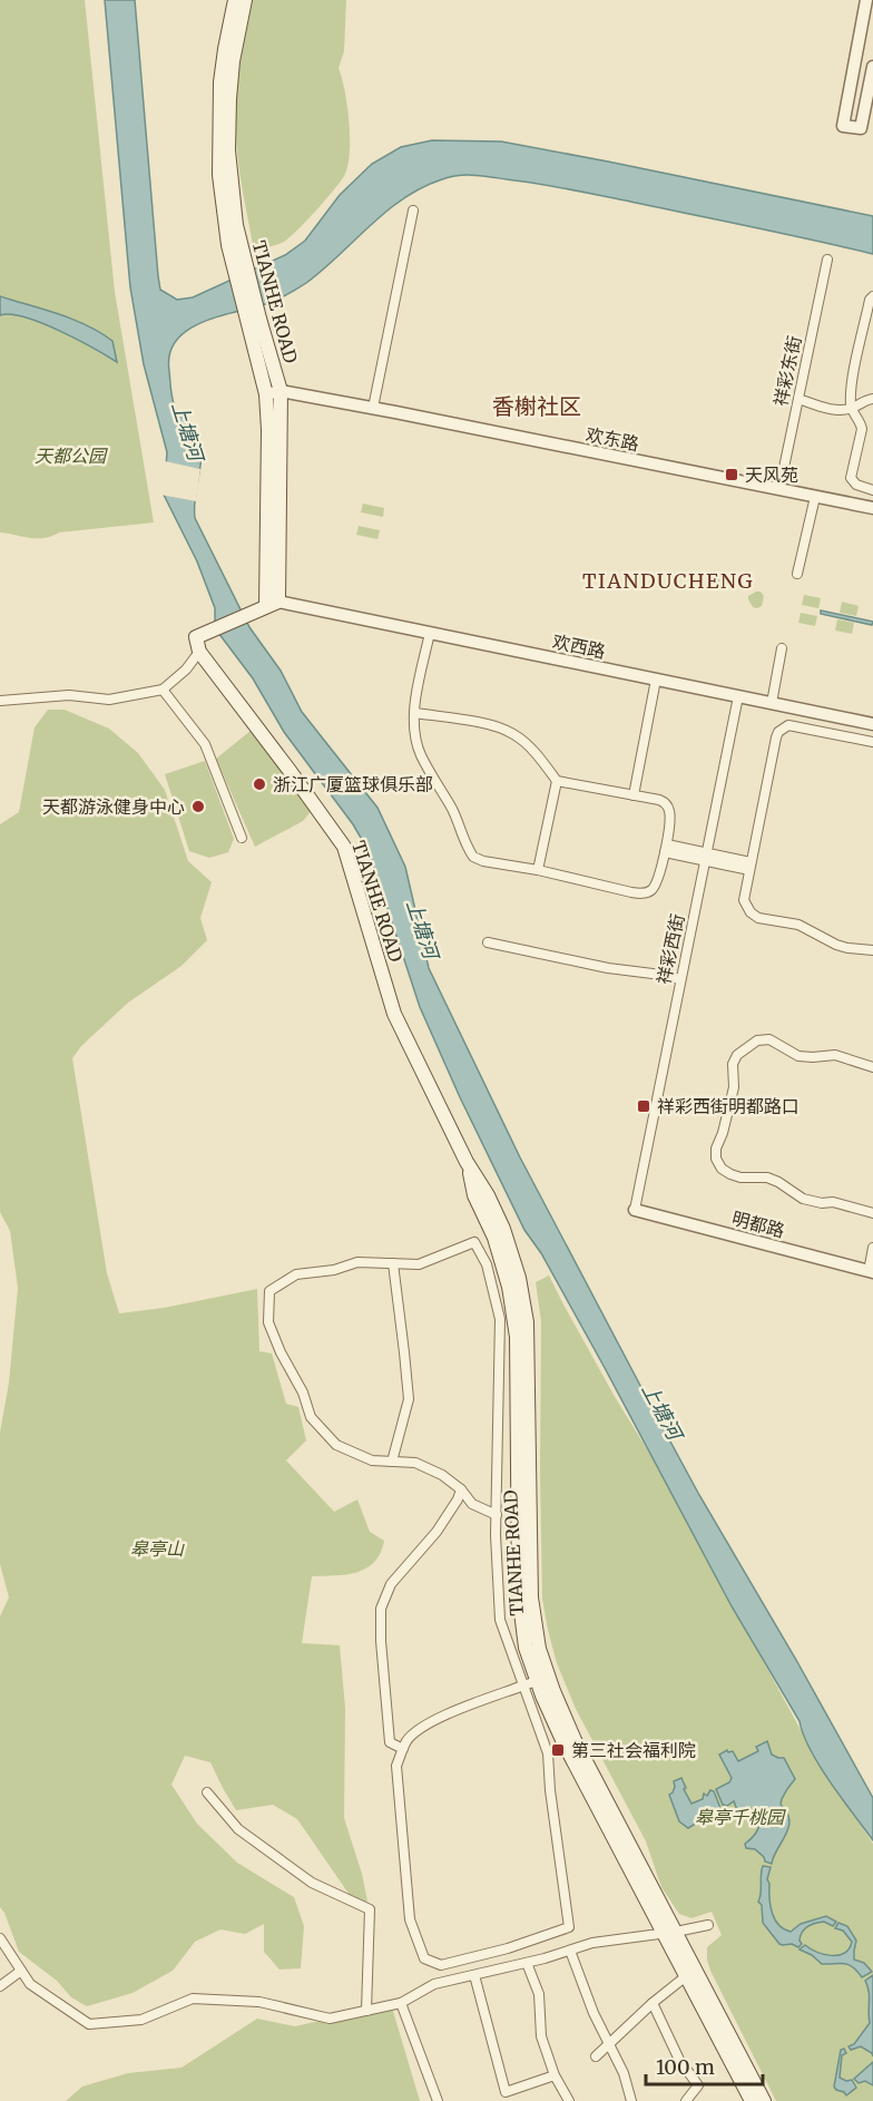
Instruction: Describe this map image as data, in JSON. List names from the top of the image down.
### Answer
{
  "streets": {
    "main road": ["TIANHE ROAD"],
    "street": [
      "祥彩东街",
      "欢东路",
      "欢西路",
      "祥彩西街",
      "明都路"
    ]
  },
  "crossings": [
    ["TIANHE ROAD", "欢东路"],
    ["TIANHE ROAD", "欢西路"],
    ["祥彩东街", "欢东路"],
    ["欢西路", "祥彩西街"],
    ["祥彩西街", "明都路"]
  ],
  "districts": ["香榭社区", "TIANDUCHENG"],
  "water": ["上塘河"],
  "parks": ["天都公园", "皋亭山", "皋亭千桃园"],
  "places": {
    "transit": ["天风苑", "祥彩西街明都路口", "第三社会福利院"],
    "other": ["浙江广厦篮球俱乐部", "天都游泳健身中心"]
  },
  "scale_bar": "100 m"
}
